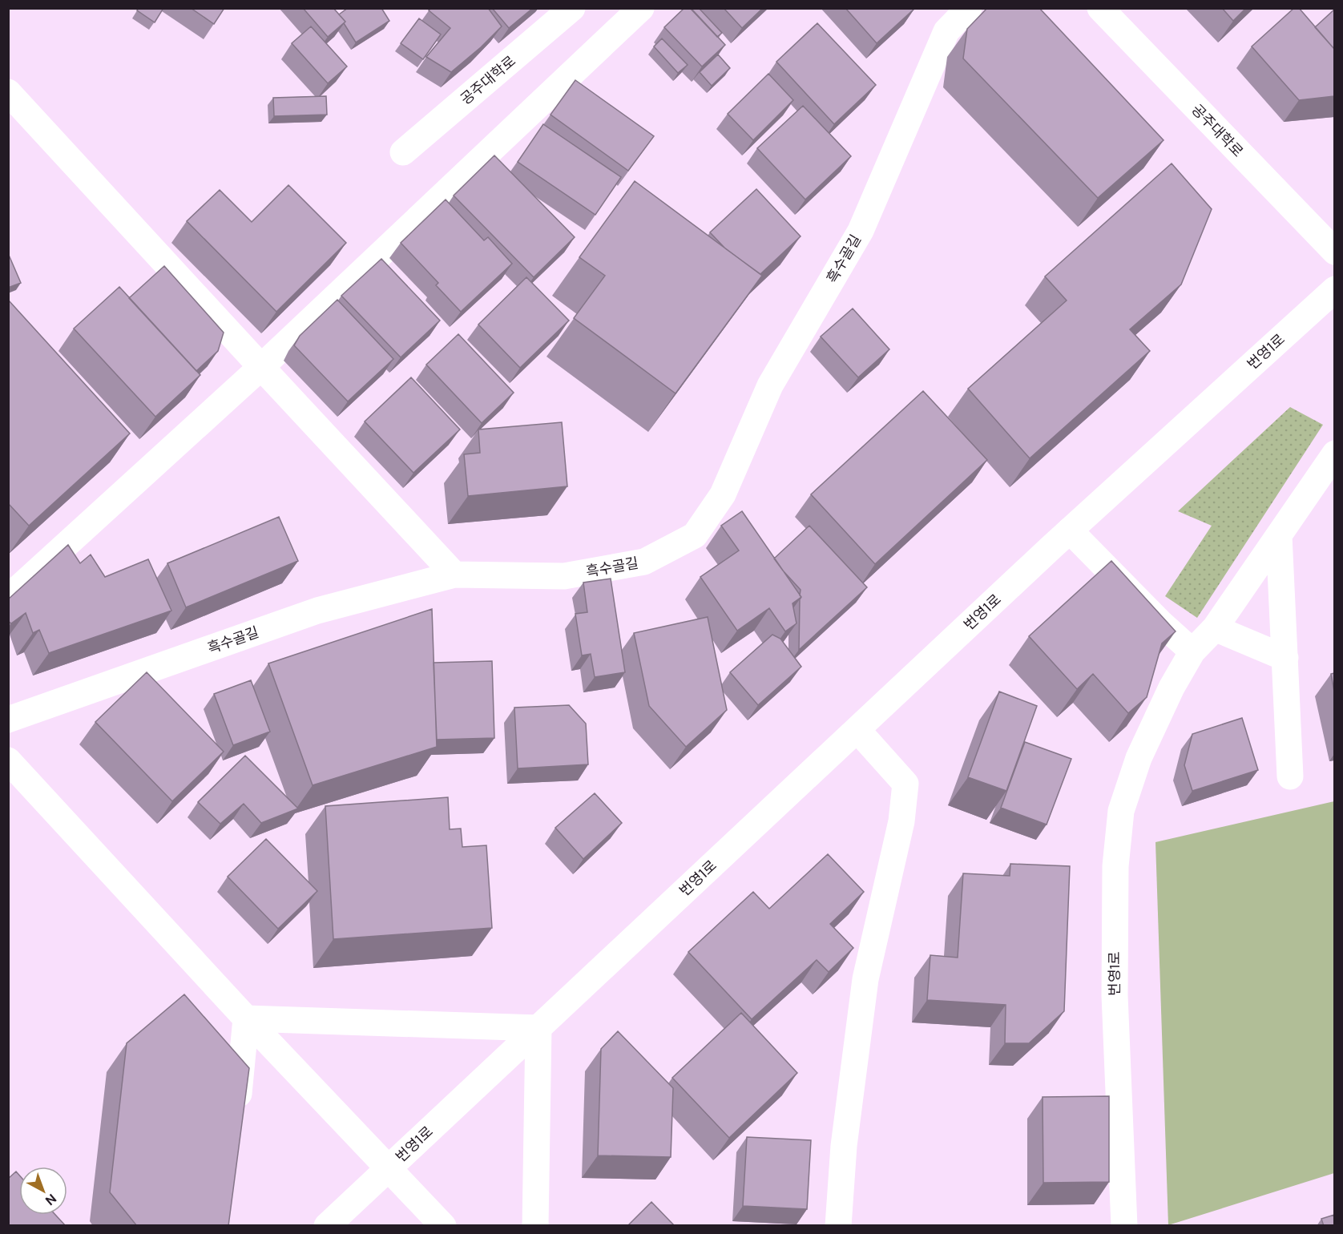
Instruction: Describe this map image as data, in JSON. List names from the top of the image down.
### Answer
{
  "streets": {
    "street": ["공주대학로", "흑수골길", "번영1로"]
  },
  "north": "bottom right"
}
